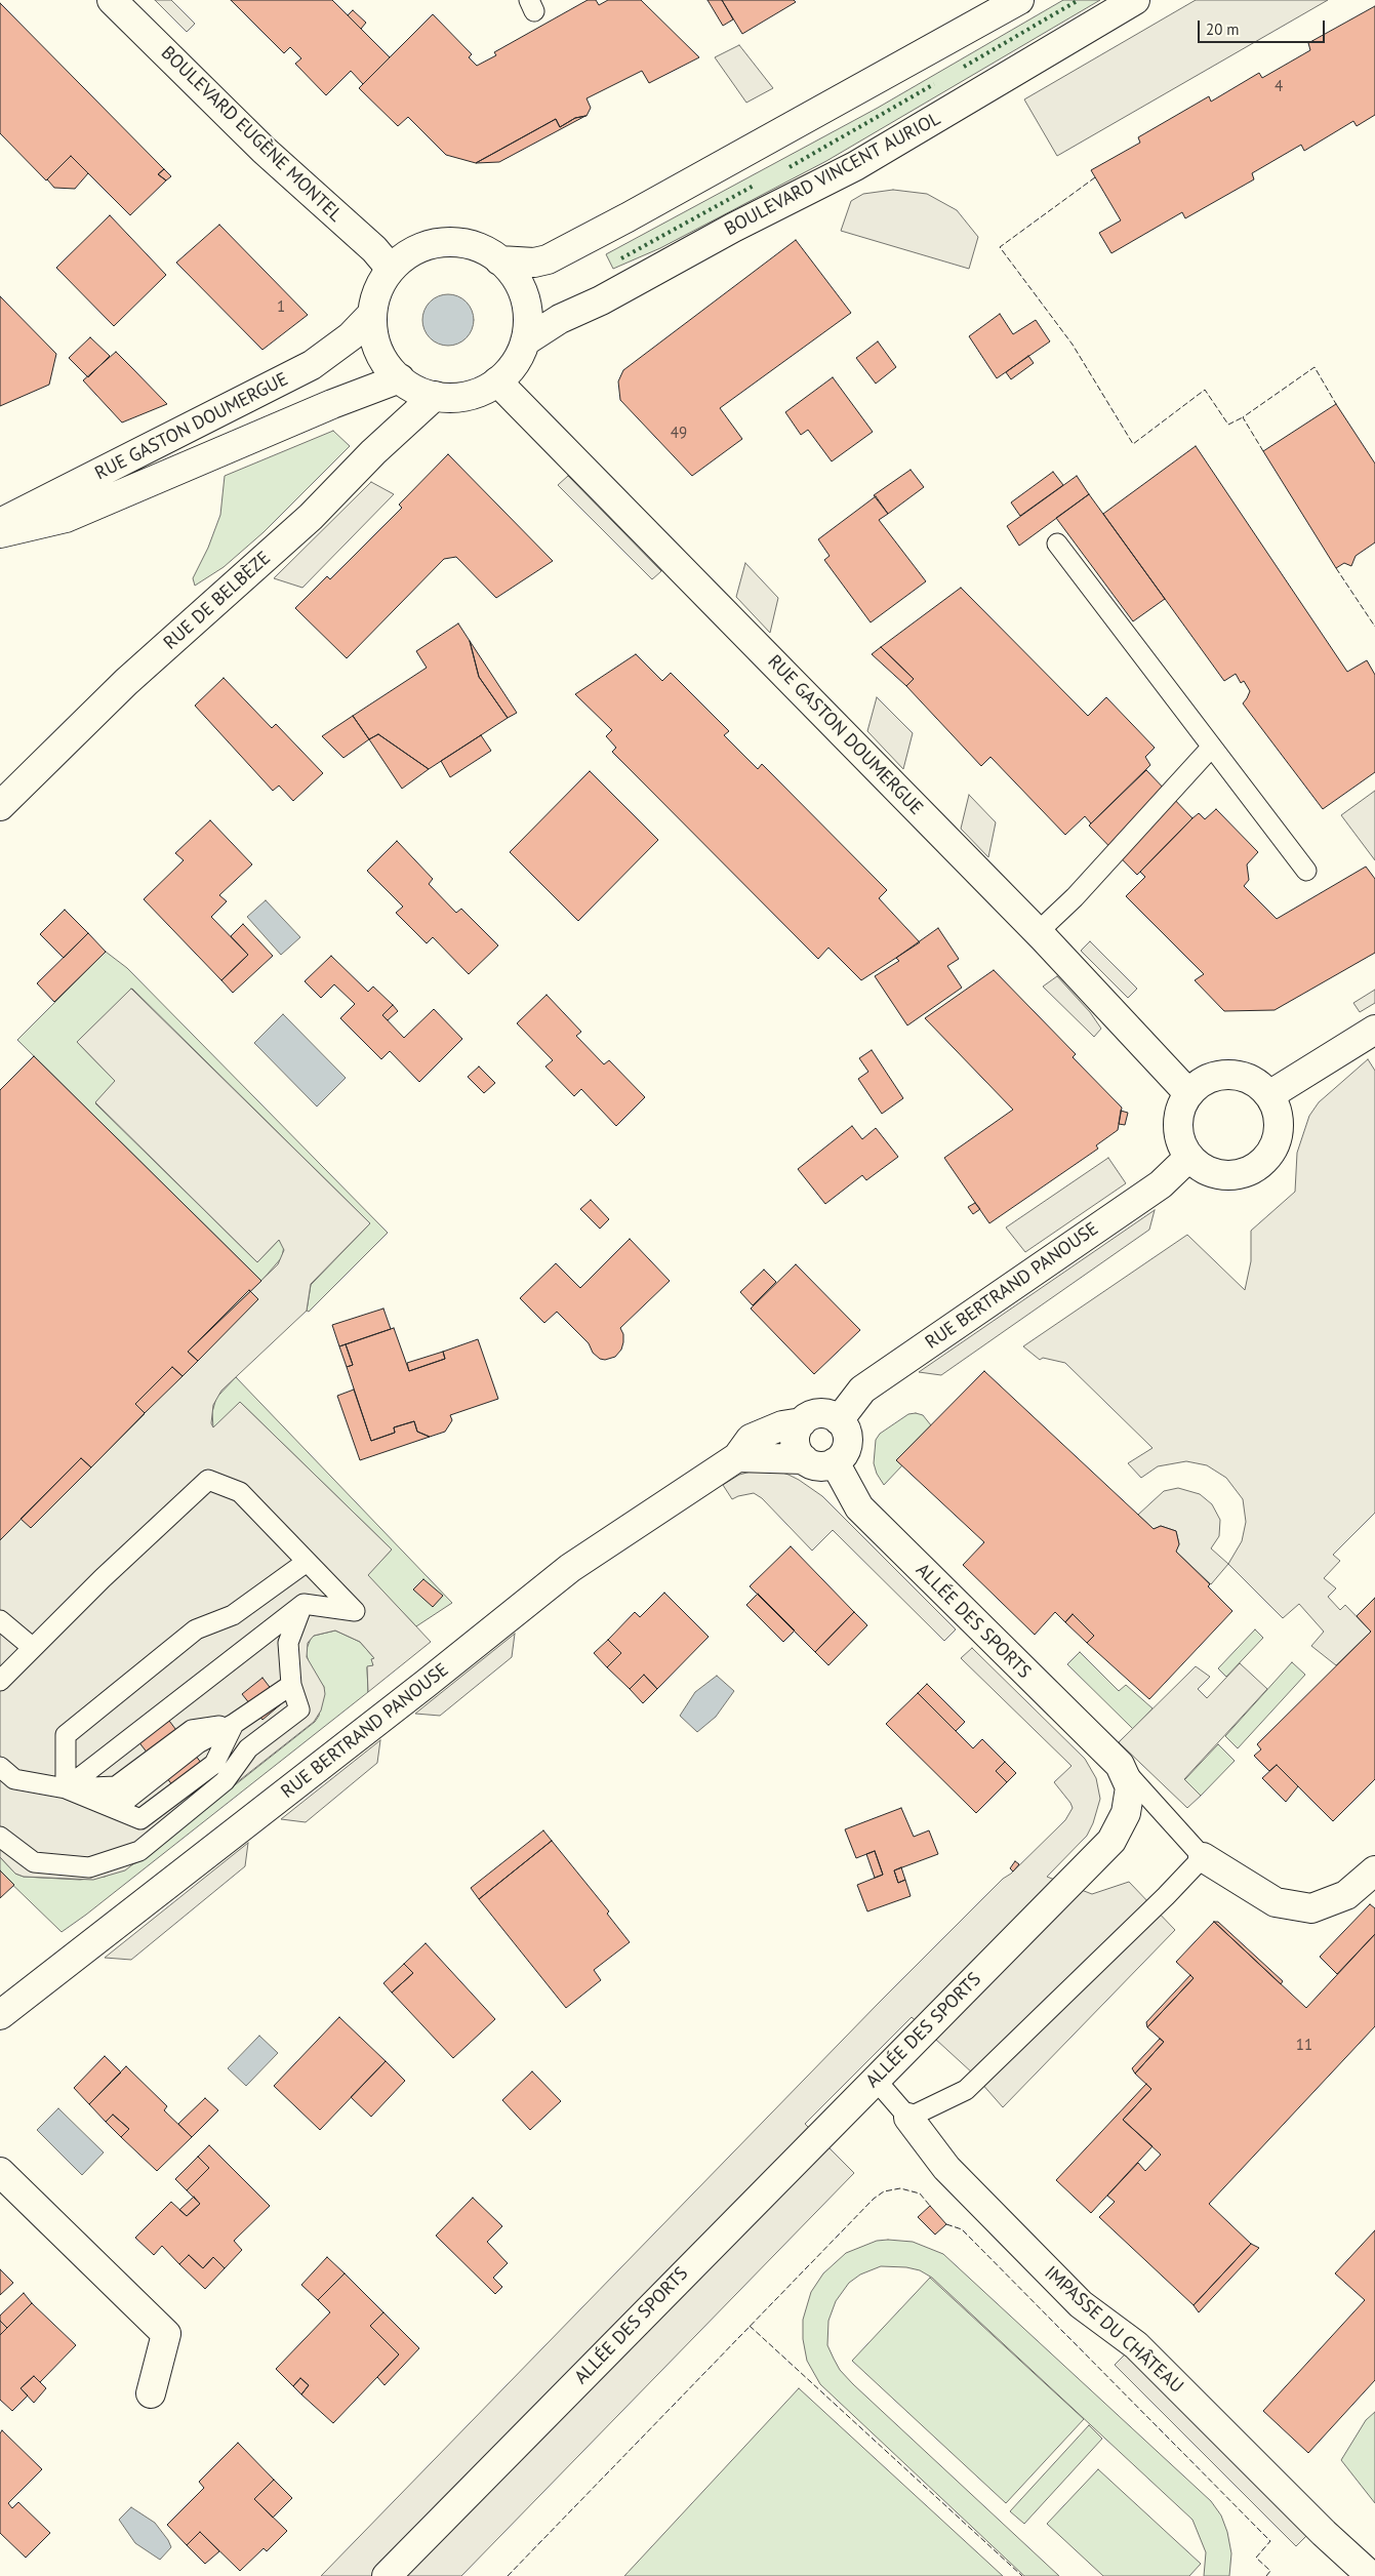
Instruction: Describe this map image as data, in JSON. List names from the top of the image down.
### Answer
{
  "streets": {
    "street": [
      "BOULEVARD EUGÈNE MONTEL",
      "BOULEVARD VINCENT AURIOL",
      "RUE GASTON DOUMERGUE",
      "RUE DE BELBÈZE",
      "RUE BERTRAND PANOUSE",
      "ALLÉE DES SPORTS",
      "IMPASSE DU CHÂTEAU"
    ]
  },
  "crossings": [
    ["BOULEVARD EUGÈNE MONTEL", "BOULEVARD VINCENT AURIOL"],
    ["BOULEVARD EUGÈNE MONTEL", "RUE GASTON DOUMERGUE"],
    ["BOULEVARD EUGÈNE MONTEL", "RUE DE BELBÈZE"],
    ["BOULEVARD VINCENT AURIOL", "RUE GASTON DOUMERGUE"],
    ["BOULEVARD VINCENT AURIOL", "RUE DE BELBÈZE"],
    ["RUE GASTON DOUMERGUE", "RUE DE BELBÈZE"],
    ["RUE GASTON DOUMERGUE", "RUE BERTRAND PANOUSE"],
    ["RUE BERTRAND PANOUSE", "ALLÉE DES SPORTS"]
  ],
  "house_numbers": [
    "4",
    "1",
    "49",
    "11"
  ],
  "scale_bar": "20 m"
}
